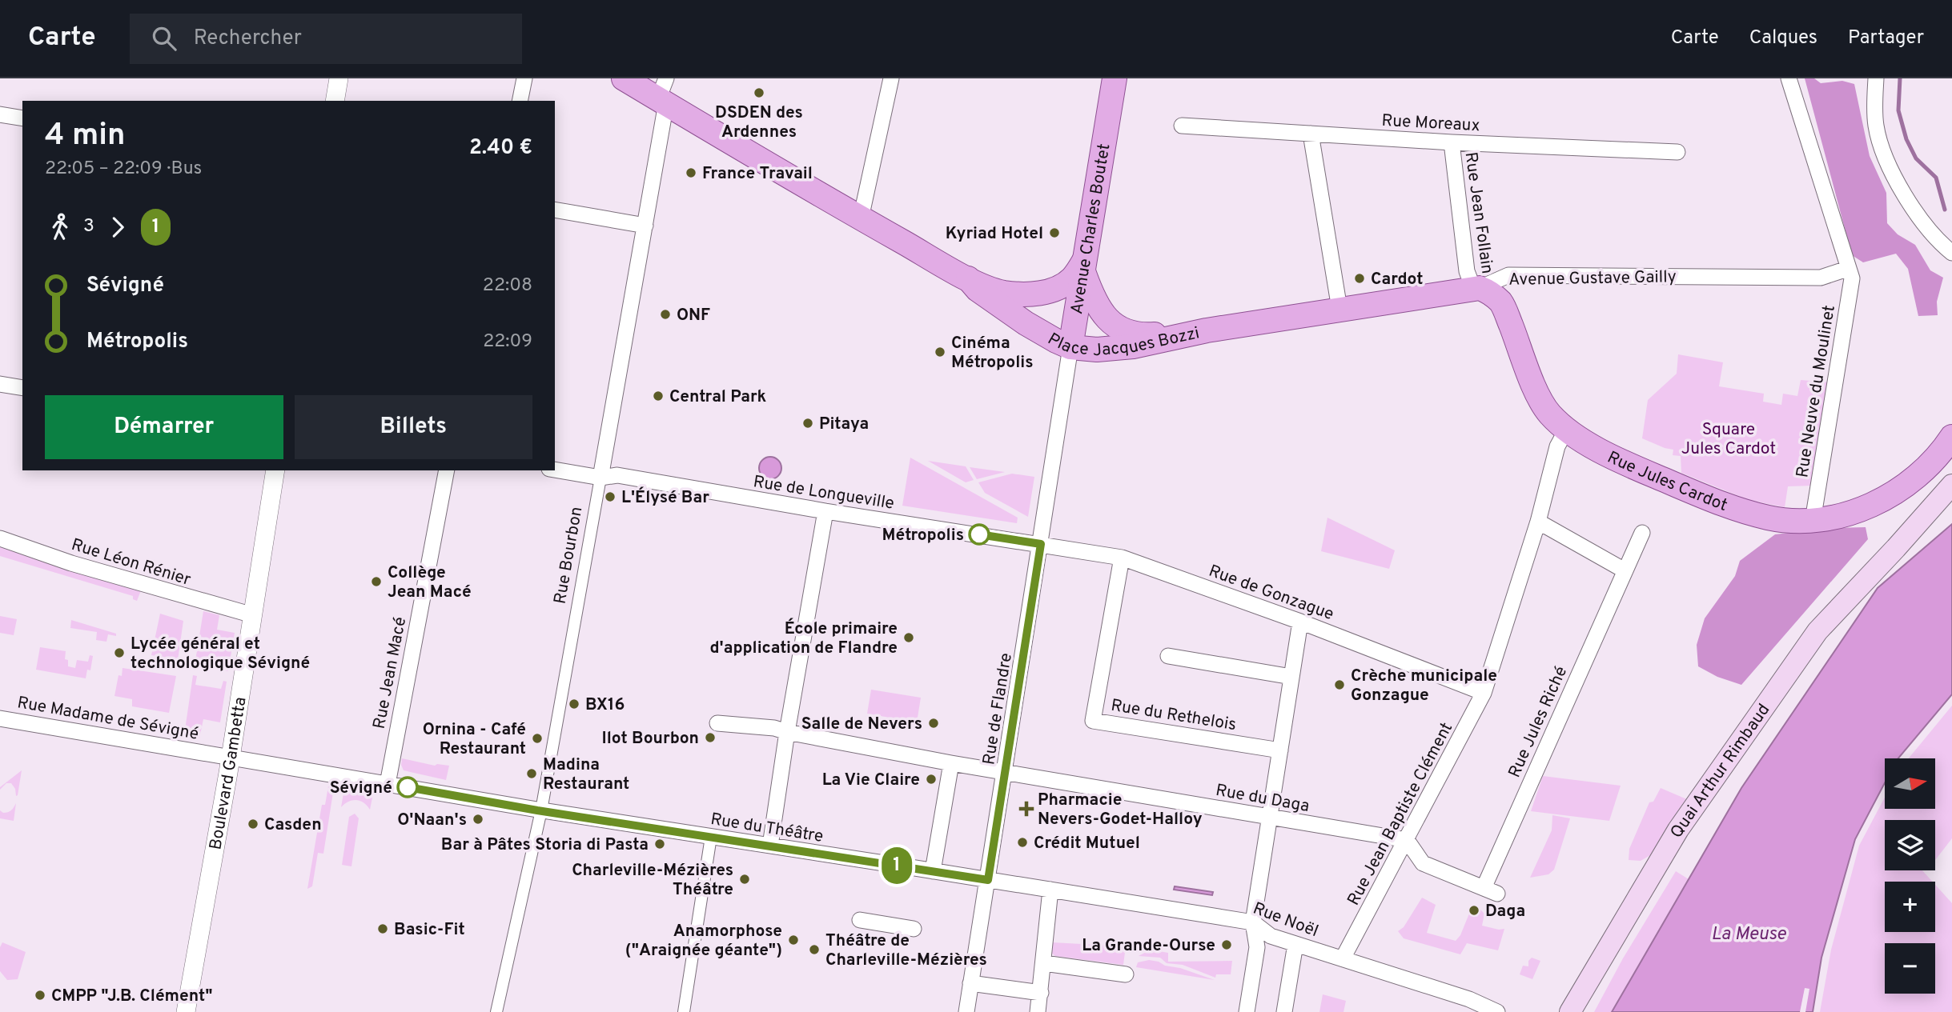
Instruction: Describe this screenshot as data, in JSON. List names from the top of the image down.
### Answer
{
  "streets": {
    "main road": [
      "Avenue Charles Boutet",
      "Avenue Gustave Gailly",
      "Place Jacques Bozzi",
      "Rue Jules Cardot",
      "Quai Arthur Rimbaud"
    ],
    "street": [
      "Rue Moreaux",
      "Rue Jean Follain",
      "Rue Neuve du Moulinet",
      "Rue de Longueville",
      "Rue Bourbon",
      "Rue Léon Rénier",
      "Rue de Gonzague",
      "Rue Jean Macé",
      "Rue de Flandre",
      "Rue du Rethelois",
      "Rue Madame de Sévigné",
      "Rue Jules Riché",
      "Boulevard Gambetta",
      "Rue du Daga",
      "Rue Jean Baptiste Clément",
      "Rue du Théâtre",
      "Rue Noël"
    ]
  },
  "crossings": [
    ["Rue Moreaux", "Rue Jean Follain"],
    ["Rue Jean Follain", "Avenue Gustave Gailly"],
    ["Rue Jean Follain", "Rue Jules Cardot"],
    ["Avenue Charles Boutet", "Place Jacques Bozzi"],
    ["Avenue Charles Boutet", "Rue de Longueville"],
    ["Avenue Charles Boutet", "Rue de Gonzague"],
    ["Avenue Charles Boutet", "Rue de Flandre"],
    ["Avenue Gustave Gailly", "Place Jacques Bozzi"],
    ["Avenue Gustave Gailly", "Rue Neuve du Moulinet"],
    ["Avenue Gustave Gailly", "Rue Jules Cardot"],
    ["Rue Neuve du Moulinet", "Rue Jules Cardot"],
    ["Rue Jules Cardot", "Rue Jean Baptiste Clément"],
    ["Rue de Longueville", "Rue Bourbon"],
    ["Rue de Longueville", "Rue de Gonzague"],
    ["Rue de Longueville", "Rue de Flandre"],
    ["Rue Bourbon", "Rue Madame de Sévigné"],
    ["Rue Bourbon", "Rue du Théâtre"],
    ["Rue Léon Rénier", "Boulevard Gambetta"],
    ["Rue de Gonzague", "Rue de Flandre"],
    ["Rue de Gonzague", "Rue du Rethelois"],
    ["Rue de Gonzague", "Rue Jean Baptiste Clément"],
    ["Rue Jean Macé", "Rue Madame de Sévigné"],
    ["Rue de Flandre", "Rue du Daga"],
    ["Rue de Flandre", "Rue du Théâtre"],
    ["Rue de Flandre", "Rue Noël"],
    ["Rue Madame de Sévigné", "Boulevard Gambetta"],
    ["Rue Madame de Sévigné", "Rue du Théâtre"],
    ["Rue Jules Riché", "Rue du Daga"],
    ["Rue Jules Riché", "Rue Jean Baptiste Clément"],
    ["Rue du Daga", "Rue Jean Baptiste Clément"],
    ["Rue Jean Baptiste Clément", "Rue Noël"],
    ["Rue du Théâtre", "Rue Noël"]
  ],
  "water": ["La Meuse"],
  "parks": ["Square Jules Cardot"],
  "places": {
    "other": [
      "DSDEN des Ardennes",
      "France Travail",
      "Kyriad Hotel",
      "Cardot",
      "ONF",
      "Cinéma Métropolis",
      "Central Park",
      "Pitaya",
      "L'Élysé Bar",
      "Métropolis",
      "Collège Jean Macé",
      "École primaire d'application de Flandre",
      "Lycée général et technologique Sévigné",
      "Crèche municipale Gonzague",
      "BX16",
      "Salle de Nevers",
      "Ilot Bourbon",
      "Ornina - Café Restaurant",
      "Madina Restaurant",
      "La Vie Claire",
      "Sévigné",
      "O'Naan's",
      "Casden",
      "Crédit Mutuel",
      "Bar à Pâtes Storia di Pasta",
      "Charleville-Mézières Théâtre",
      "Daga",
      "Basic-Fit",
      "Anamorphose (\"Araignée géante\")",
      "La Grande-Ourse",
      "Théâtre de Charleville-Mézières",
      "CMPP \"J.B. Clément\""
    ],
    "health": ["Pharmacie Nevers-Godet-Halloy"]
  },
  "lines": ["bus line 1"],
  "north": "right",
  "page": {
    "header": "Carte",
    "search": "Rechercher",
    "nav": ["Carte", "Calques", "Partager"],
    "on_map": "1",
    "heading": ["4 min", "22:05 – 22:09 · Bus", "2.40 €"],
    "legs": ["3", "1"],
    "list": [
      {
        "name": "Sévigné",
        "value": "22:08"
      },
      {
        "name": "Métropolis",
        "value": "22:09"
      }
    ],
    "buttons": ["Démarrer", "Billets"],
    "map_buttons": ["+", "−"]
  }
}
